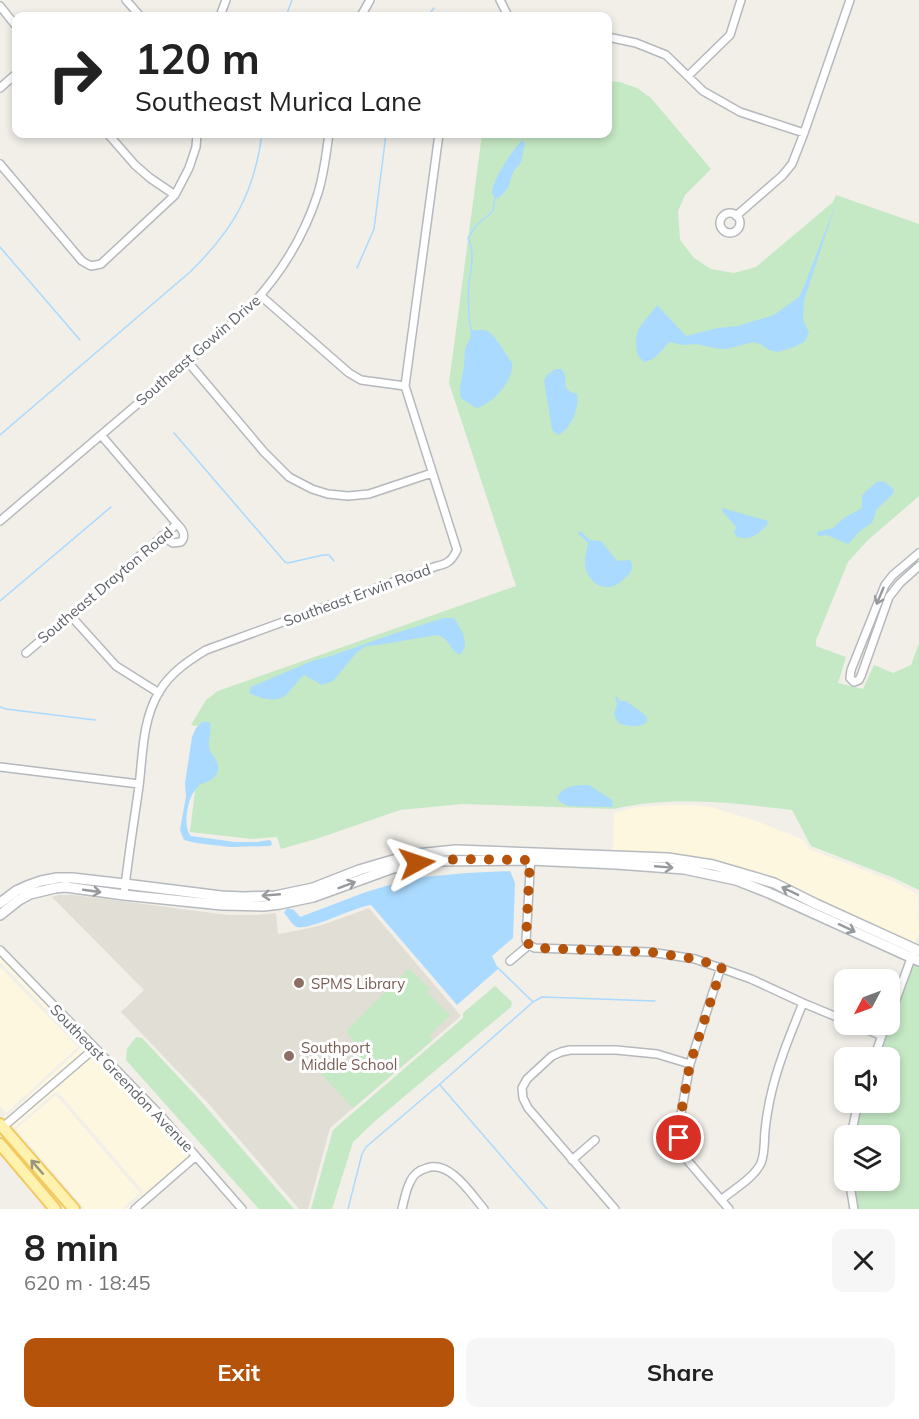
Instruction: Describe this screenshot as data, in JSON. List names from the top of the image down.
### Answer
{
  "streets": {
    "street": [
      "Southeast Gowin Drive",
      "Southeast Drayton Road",
      "Southeast Erwin Road",
      "Southeast Greendon Avenue"
    ]
  },
  "crossings": [
    ["Southeast Gowin Drive", "Southeast Drayton Road"]
  ],
  "places": ["SPMS Library", "Southport Middle School"],
  "north": "bottom left",
  "page": {
    "turn": ["120 m", "Southeast Murica Lane"],
    "heading": ["8 min", "620 m · 18:45"],
    "buttons": ["Exit", "Share"]
  }
}
